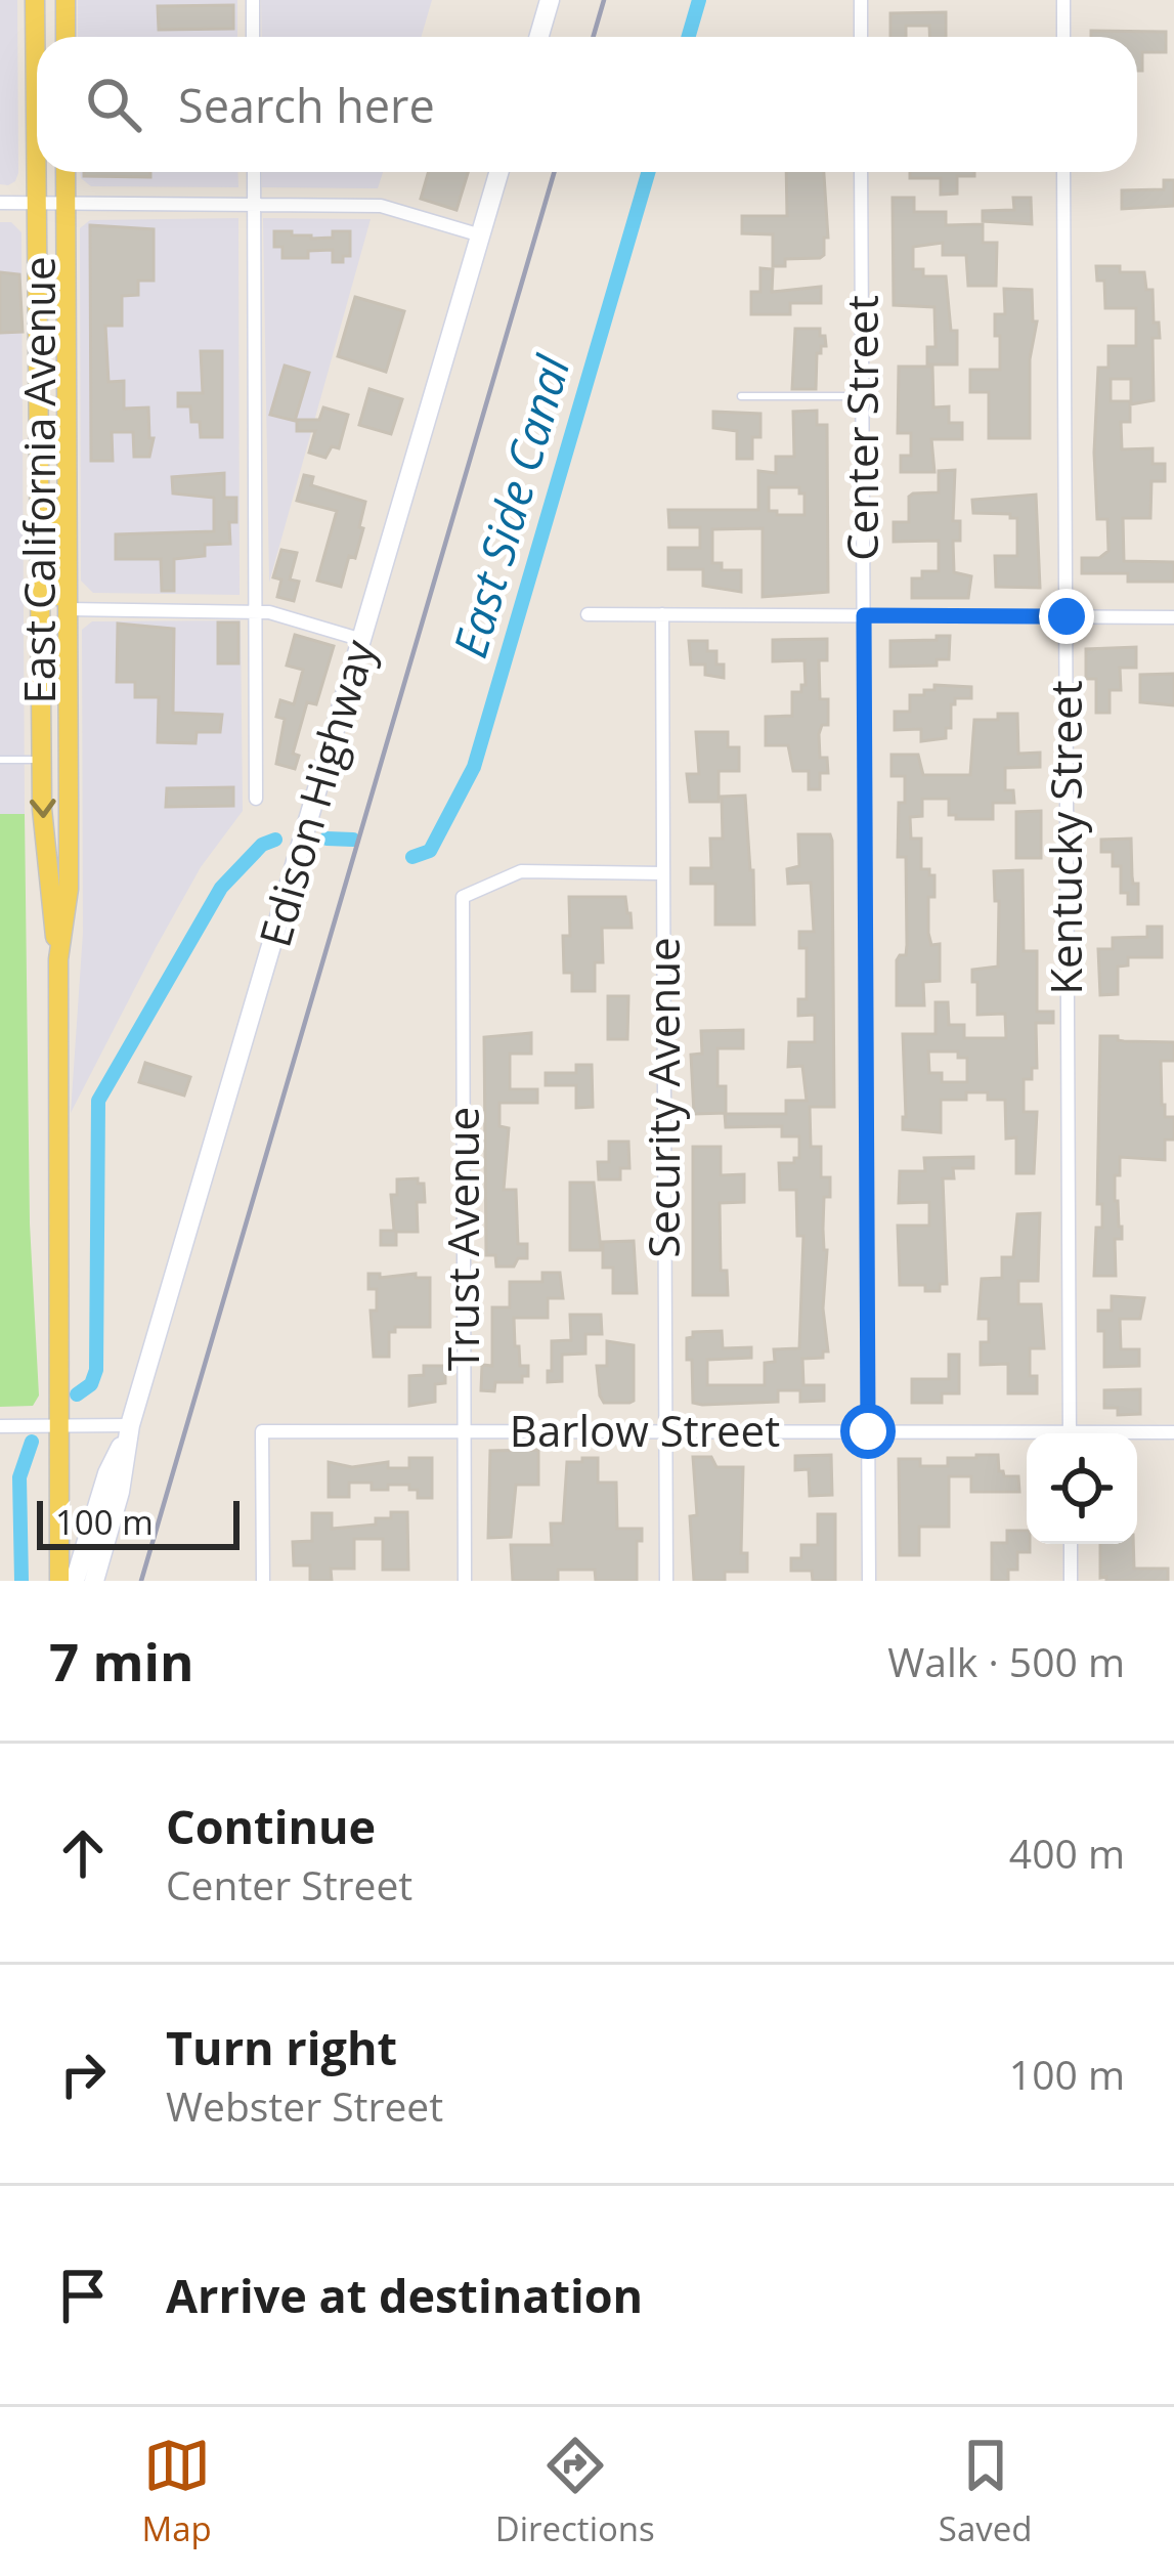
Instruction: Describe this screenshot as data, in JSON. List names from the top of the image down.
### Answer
{
  "streets": {
    "main road": ["East California Avenue", "Edison Highway"],
    "street": [
      "Center Street",
      "Kentucky Street",
      "Security Avenue",
      "Trust Avenue",
      "Barlow Street"
    ]
  },
  "crossings": [
    ["Center Street", "Barlow Street"],
    ["Security Avenue", "Trust Avenue"],
    ["Security Avenue", "Barlow Street"],
    ["Trust Avenue", "Barlow Street"]
  ],
  "water": ["East Side Canal"],
  "scale_bar": "100 m",
  "page": {
    "search": "Search here",
    "scale": "100 m",
    "heading": ["7 min", "Walk · 500 m"],
    "list": [
      ["Continue", "Center Street", "400 m"],
      ["Turn right", "Webster Street", "100 m"],
      "Arrive at destination"
    ],
    "nav": ["Map", "Directions", "Saved"]
  }
}
